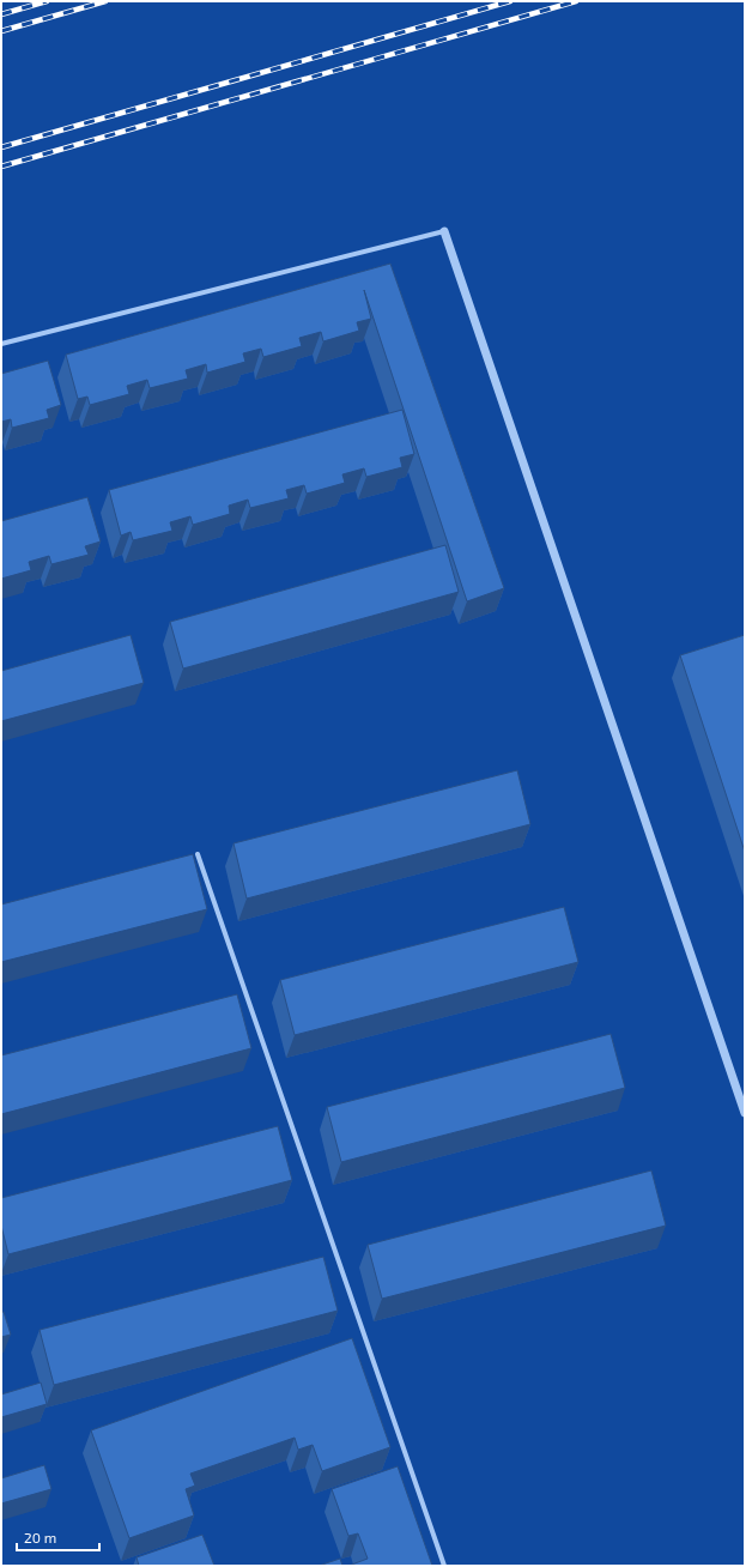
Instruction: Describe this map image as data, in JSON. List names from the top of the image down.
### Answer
{
  "scale_bar": "20 m"
}
